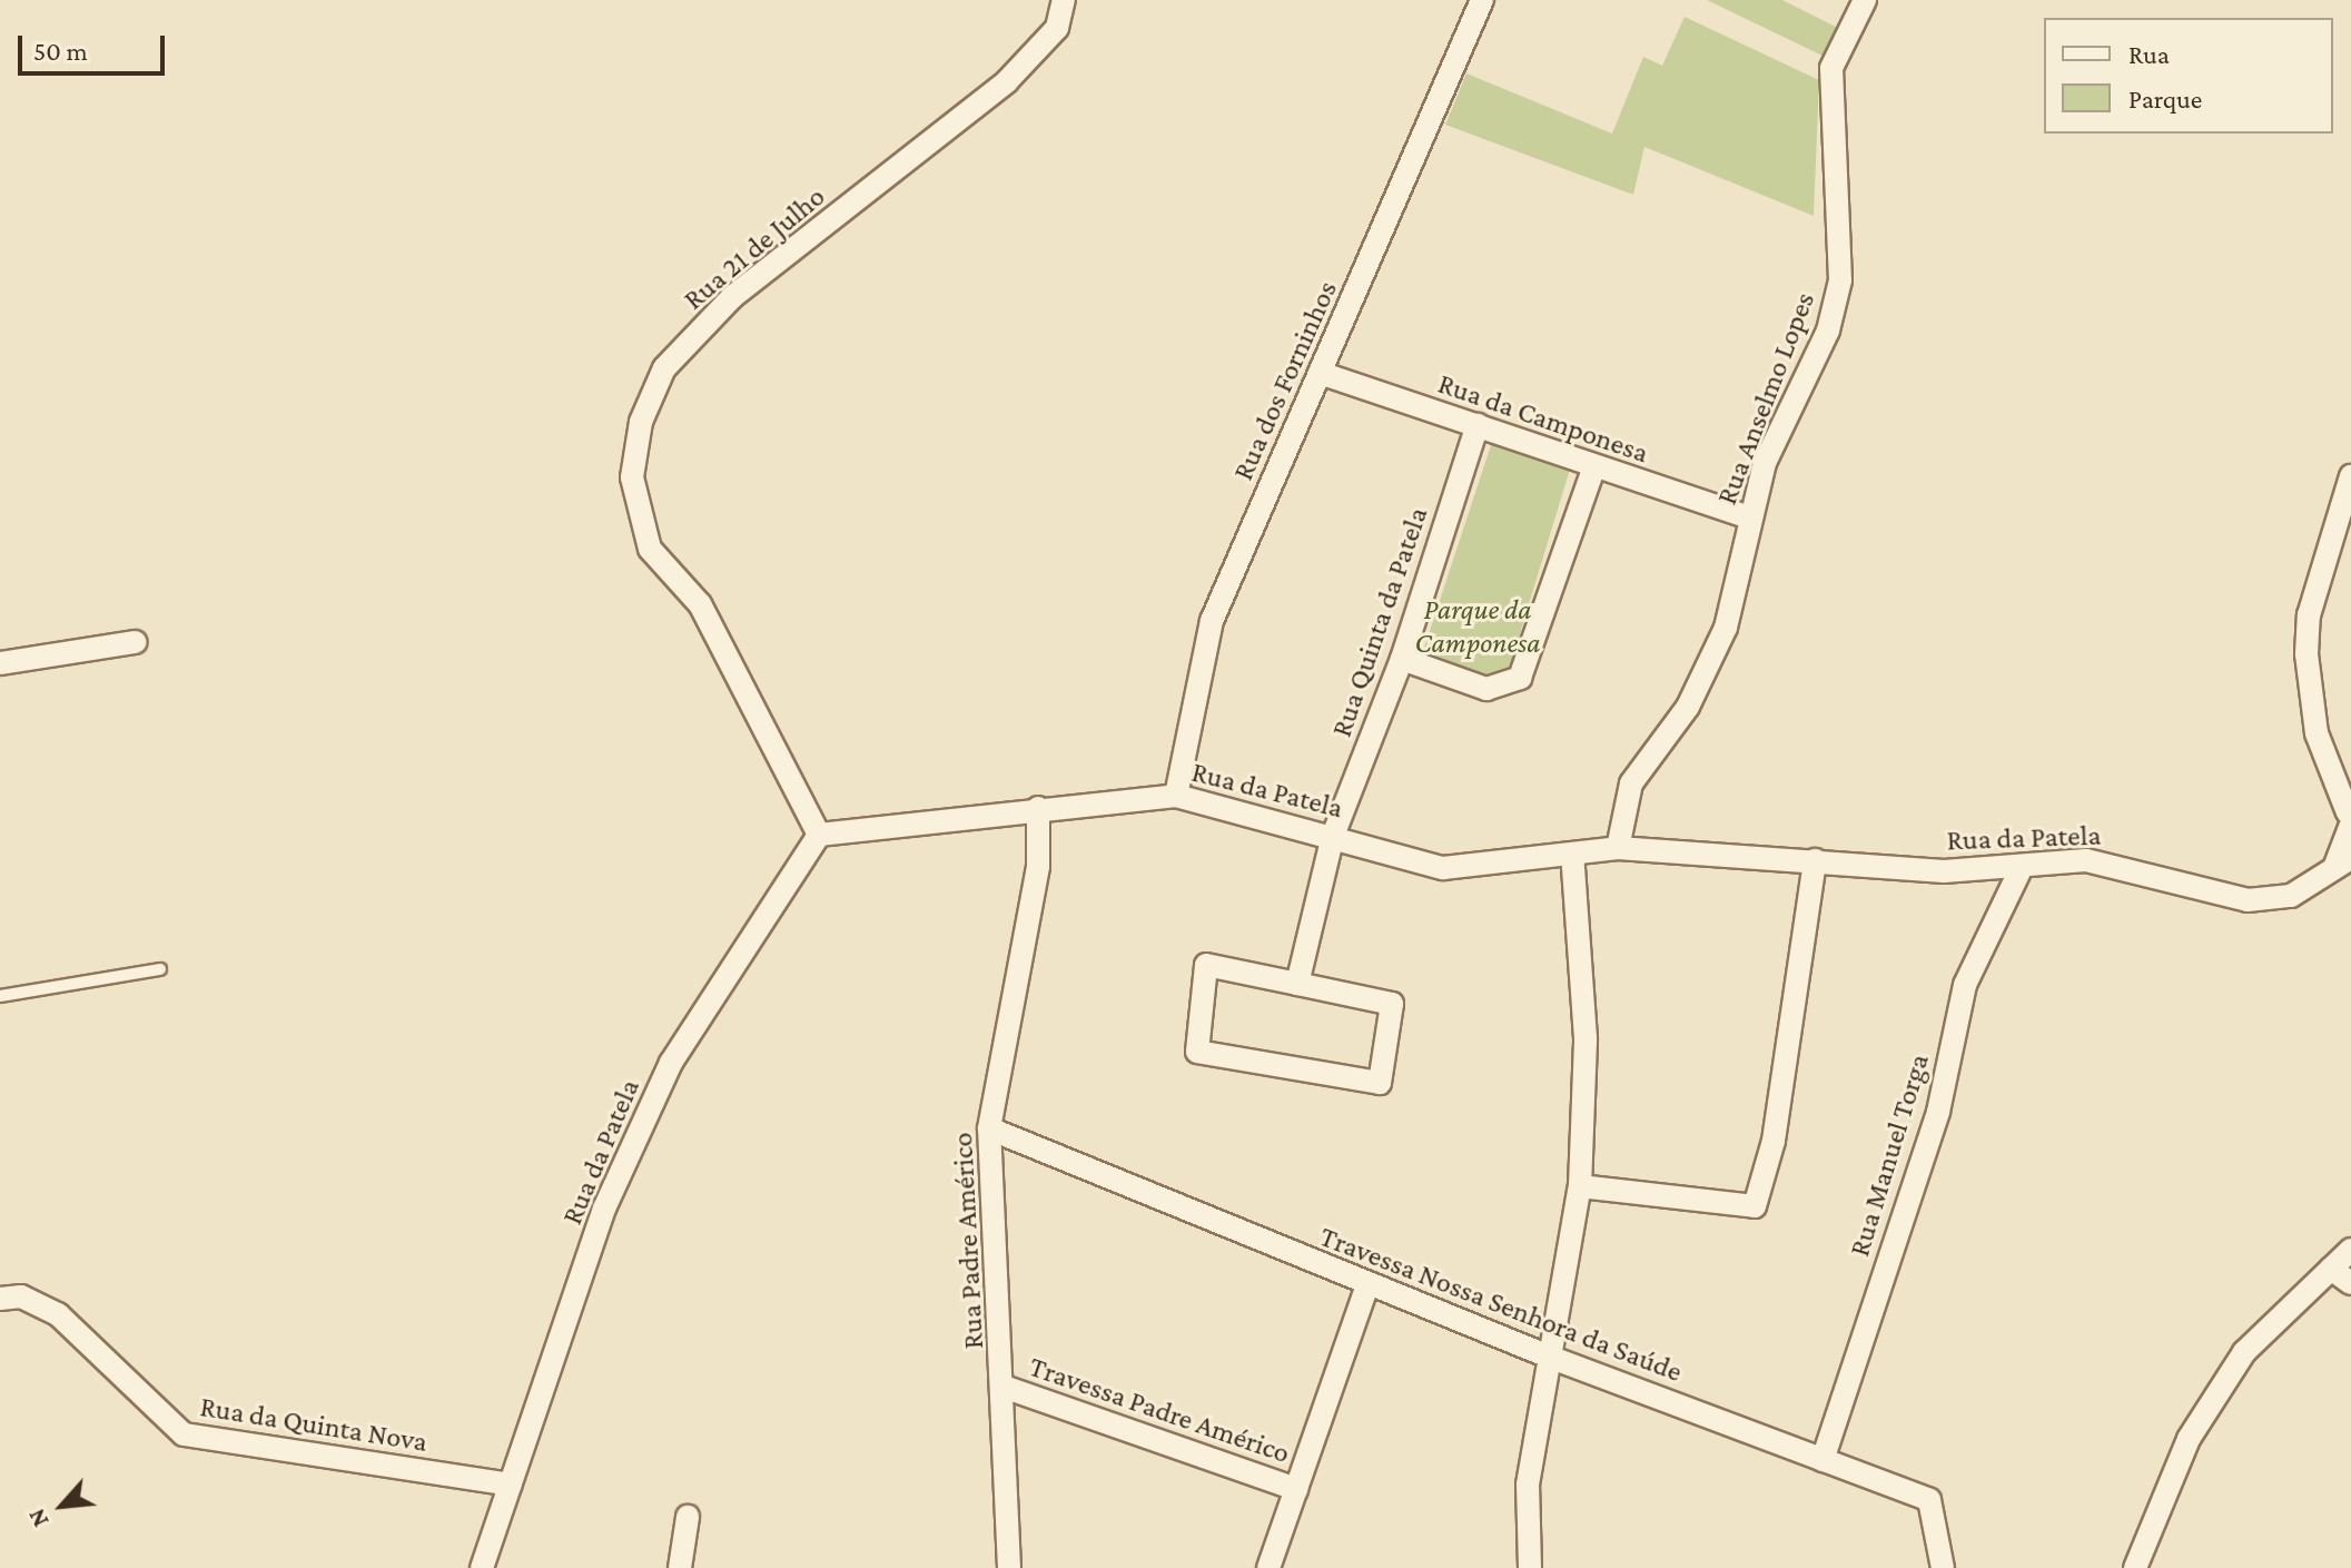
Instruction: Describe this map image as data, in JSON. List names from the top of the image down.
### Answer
{
  "streets": {
    "street": [
      "Rua 21 de Julho",
      "Rua dos Forninhos",
      "Rua Anselmo Lopes",
      "Rua da Camponesa",
      "Rua Quinta da Patela",
      "Rua da Patela",
      "Rua Manuel Torga",
      "Rua Padre Américo",
      "Travessa Nossa Senhora da Saúde",
      "Travessa Padre Américo",
      "Rua da Quinta Nova"
    ]
  },
  "crossings": [
    ["Rua 21 de Julho", "Rua da Patela"],
    ["Rua dos Forninhos", "Rua da Camponesa"],
    ["Rua dos Forninhos", "Rua da Patela"],
    ["Rua Anselmo Lopes", "Rua da Camponesa"],
    ["Rua Anselmo Lopes", "Rua da Patela"],
    ["Rua da Camponesa", "Rua Quinta da Patela"],
    ["Rua Quinta da Patela", "Rua da Patela"],
    ["Rua da Patela", "Rua Manuel Torga"],
    ["Rua da Patela", "Rua Padre Américo"],
    ["Rua da Patela", "Rua da Quinta Nova"],
    ["Rua Manuel Torga", "Travessa Nossa Senhora da Saúde"],
    ["Rua Padre Américo", "Travessa Nossa Senhora da Saúde"],
    ["Rua Padre Américo", "Travessa Padre Américo"]
  ],
  "parks": ["Parque da Camponesa"],
  "legend": ["Rua", "Parque"],
  "scale_bar": "50 m",
  "north": "bottom left"
}
